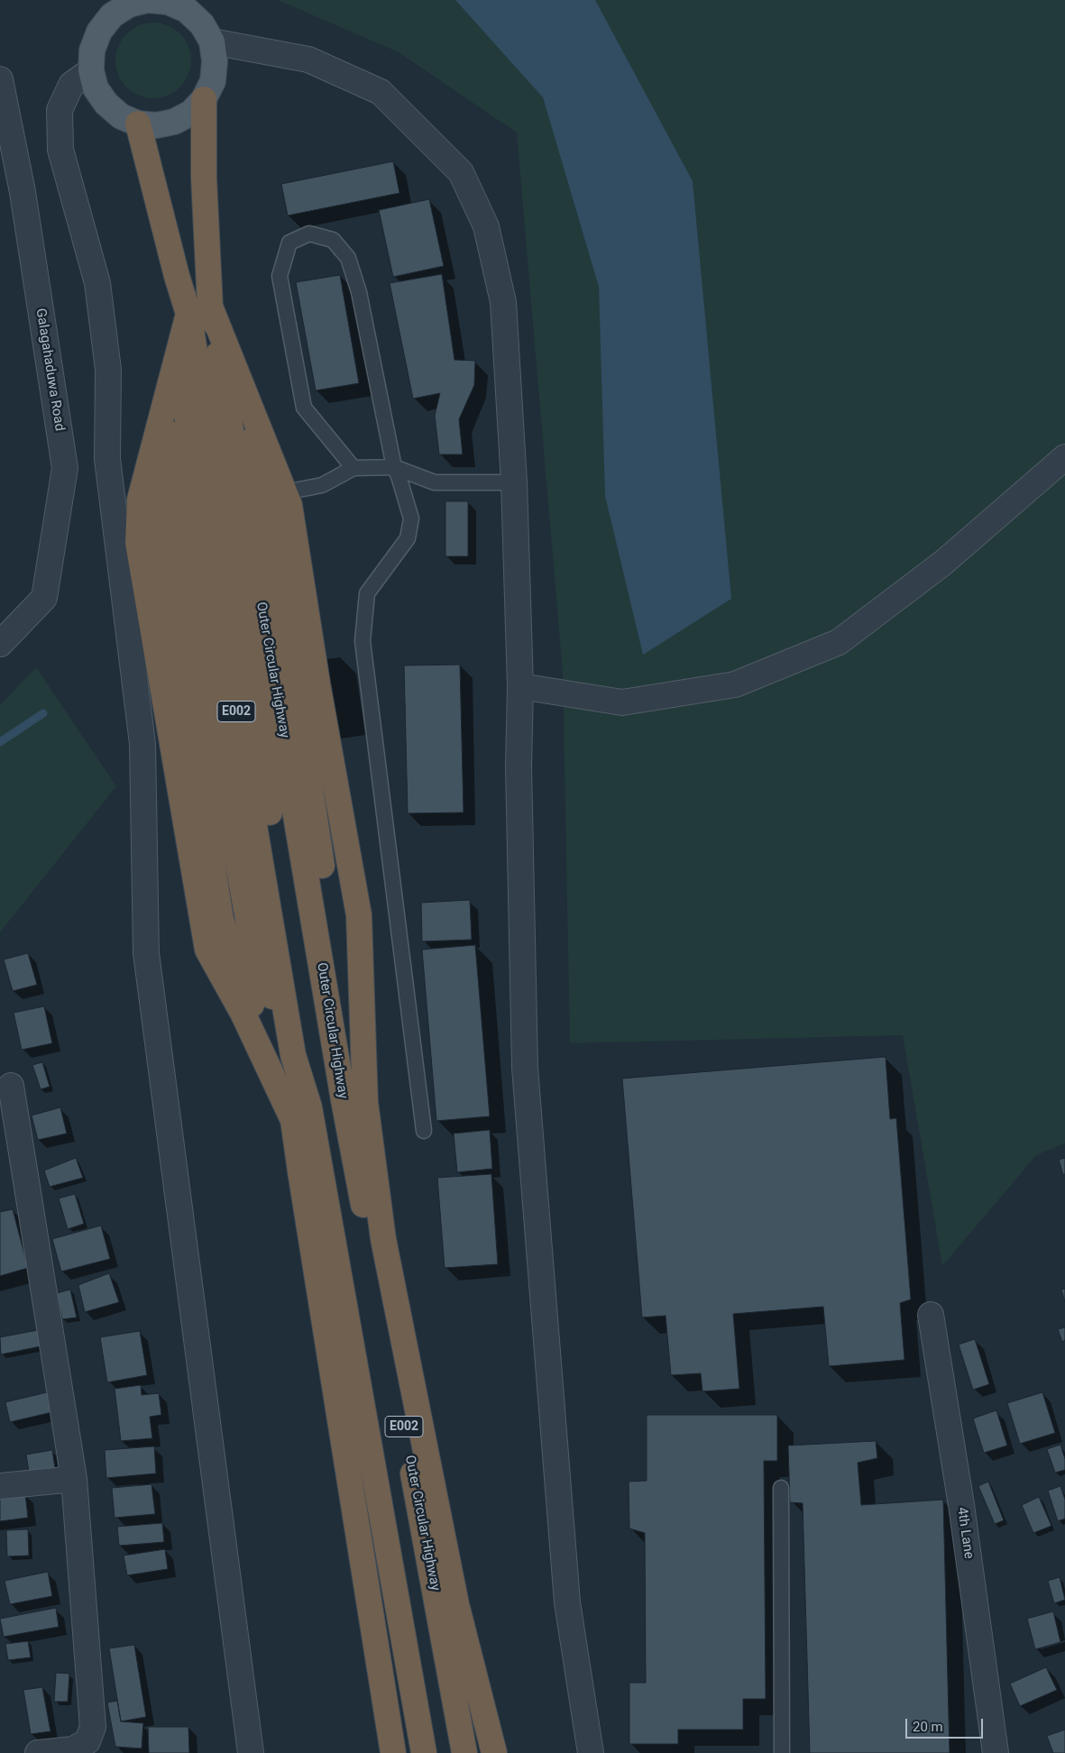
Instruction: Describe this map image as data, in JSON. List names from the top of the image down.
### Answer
{
  "streets": {
    "highway": ["Outer Circular Highway", "E002"],
    "street": ["Galagahaduwa Road", "4th Lane"]
  },
  "crossings": [
    ["Outer Circular Highway", "E002"]
  ],
  "scale_bar": "20 m"
}
